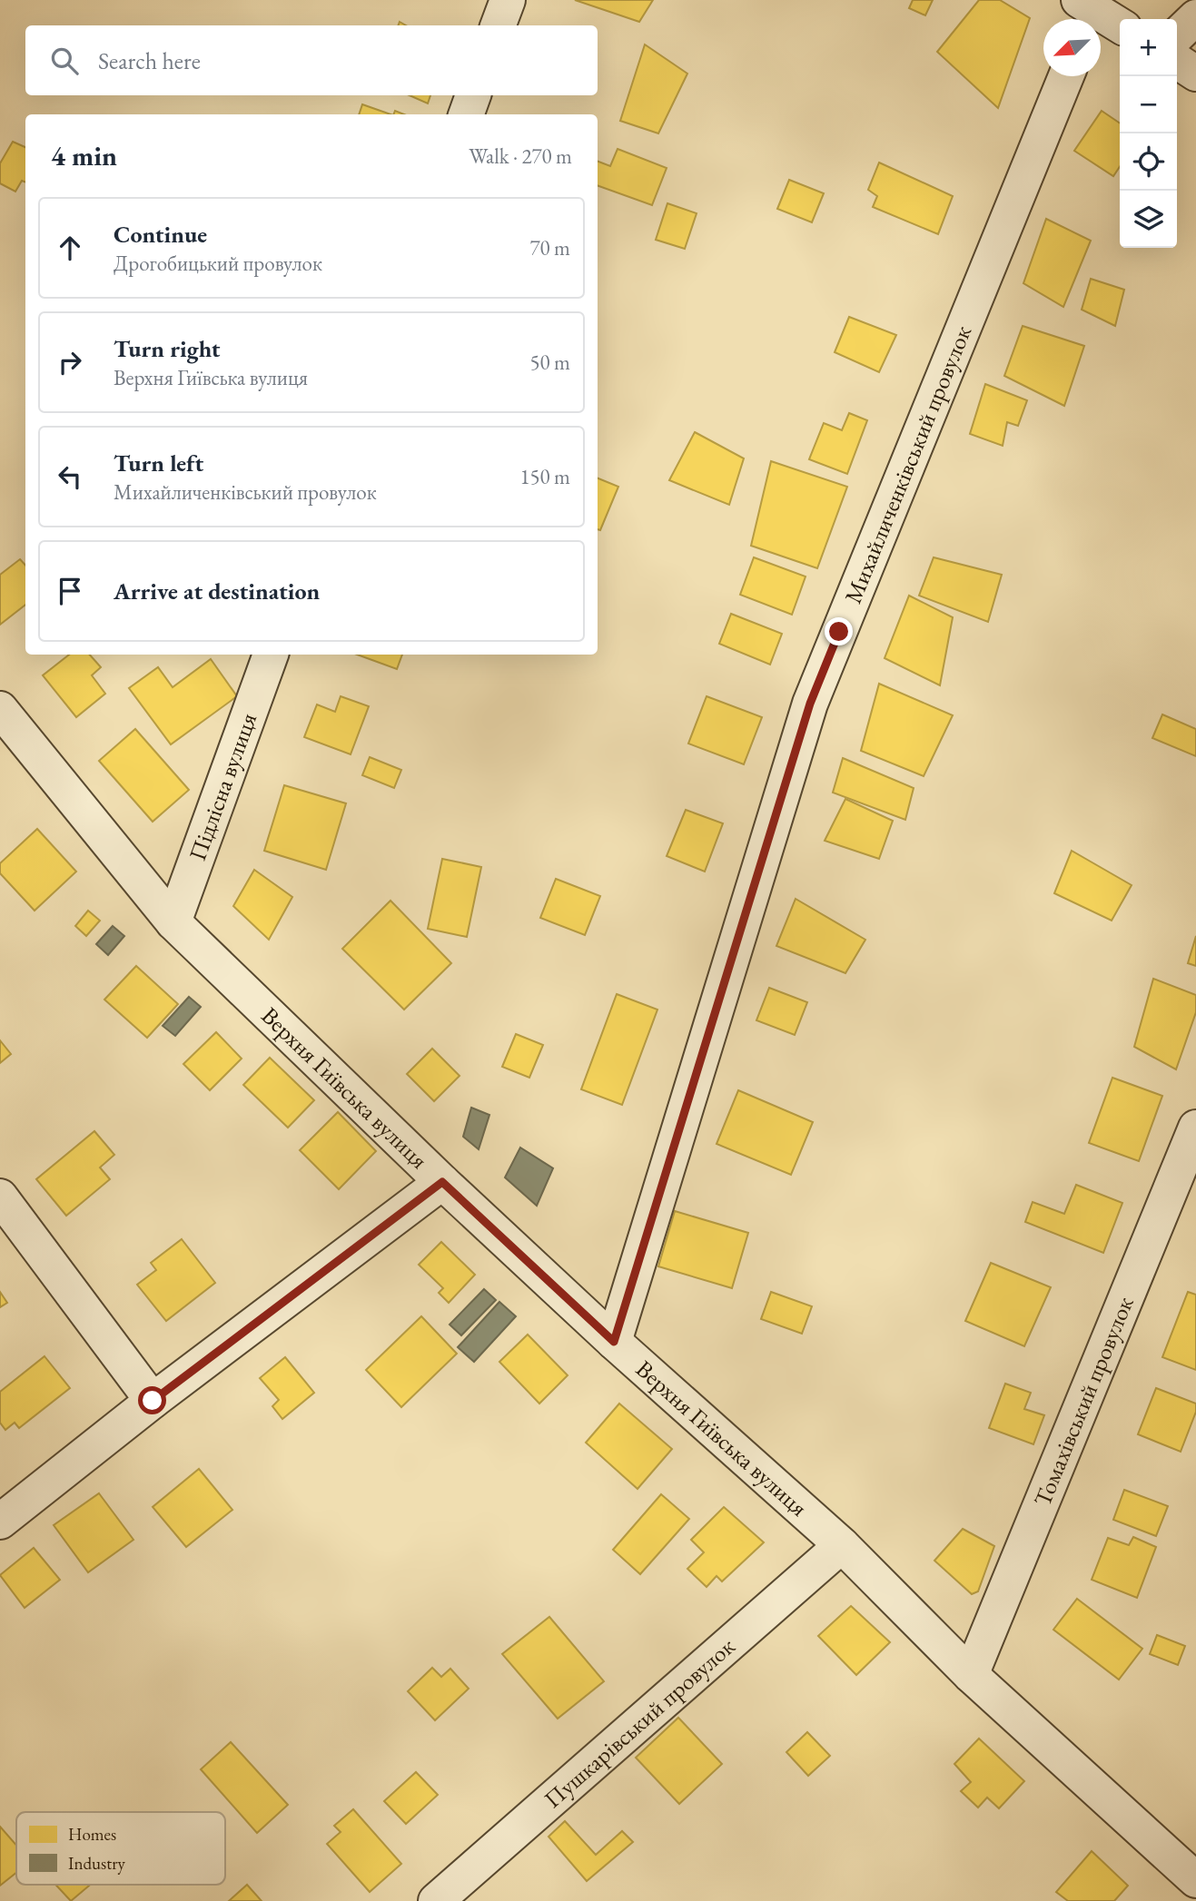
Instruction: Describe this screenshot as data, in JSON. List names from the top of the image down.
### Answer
{
  "streets": {
    "street": [
      "Михайличенківський провулок",
      "Підлісна вулиця",
      "Верхня Гиївська вулиця",
      "Томахівський провулок",
      "Пушкарівський провулок"
    ]
  },
  "crossings": [
    ["Михайличенківський провулок", "Верхня Гиївська вулиця"],
    ["Підлісна вулиця", "Верхня Гиївська вулиця"],
    ["Верхня Гиївська вулиця", "Томахівський провулок"],
    ["Верхня Гиївська вулиця", "Пушкарівський провулок"]
  ],
  "legend": ["Homes", "Industry"],
  "north": "bottom left",
  "page": {
    "map_buttons": ["+", "−"],
    "search": "Search here",
    "heading": ["4 min", "Walk · 270 m"],
    "list": [
      ["Continue", "Дрогобицький провулок", "70 m"],
      ["Turn right", "Верхня Гиївська вулиця", "50 m"],
      ["Turn left", "Михайличенківський провулок", "150 m"],
      "Arrive at destination"
    ]
  }
}
